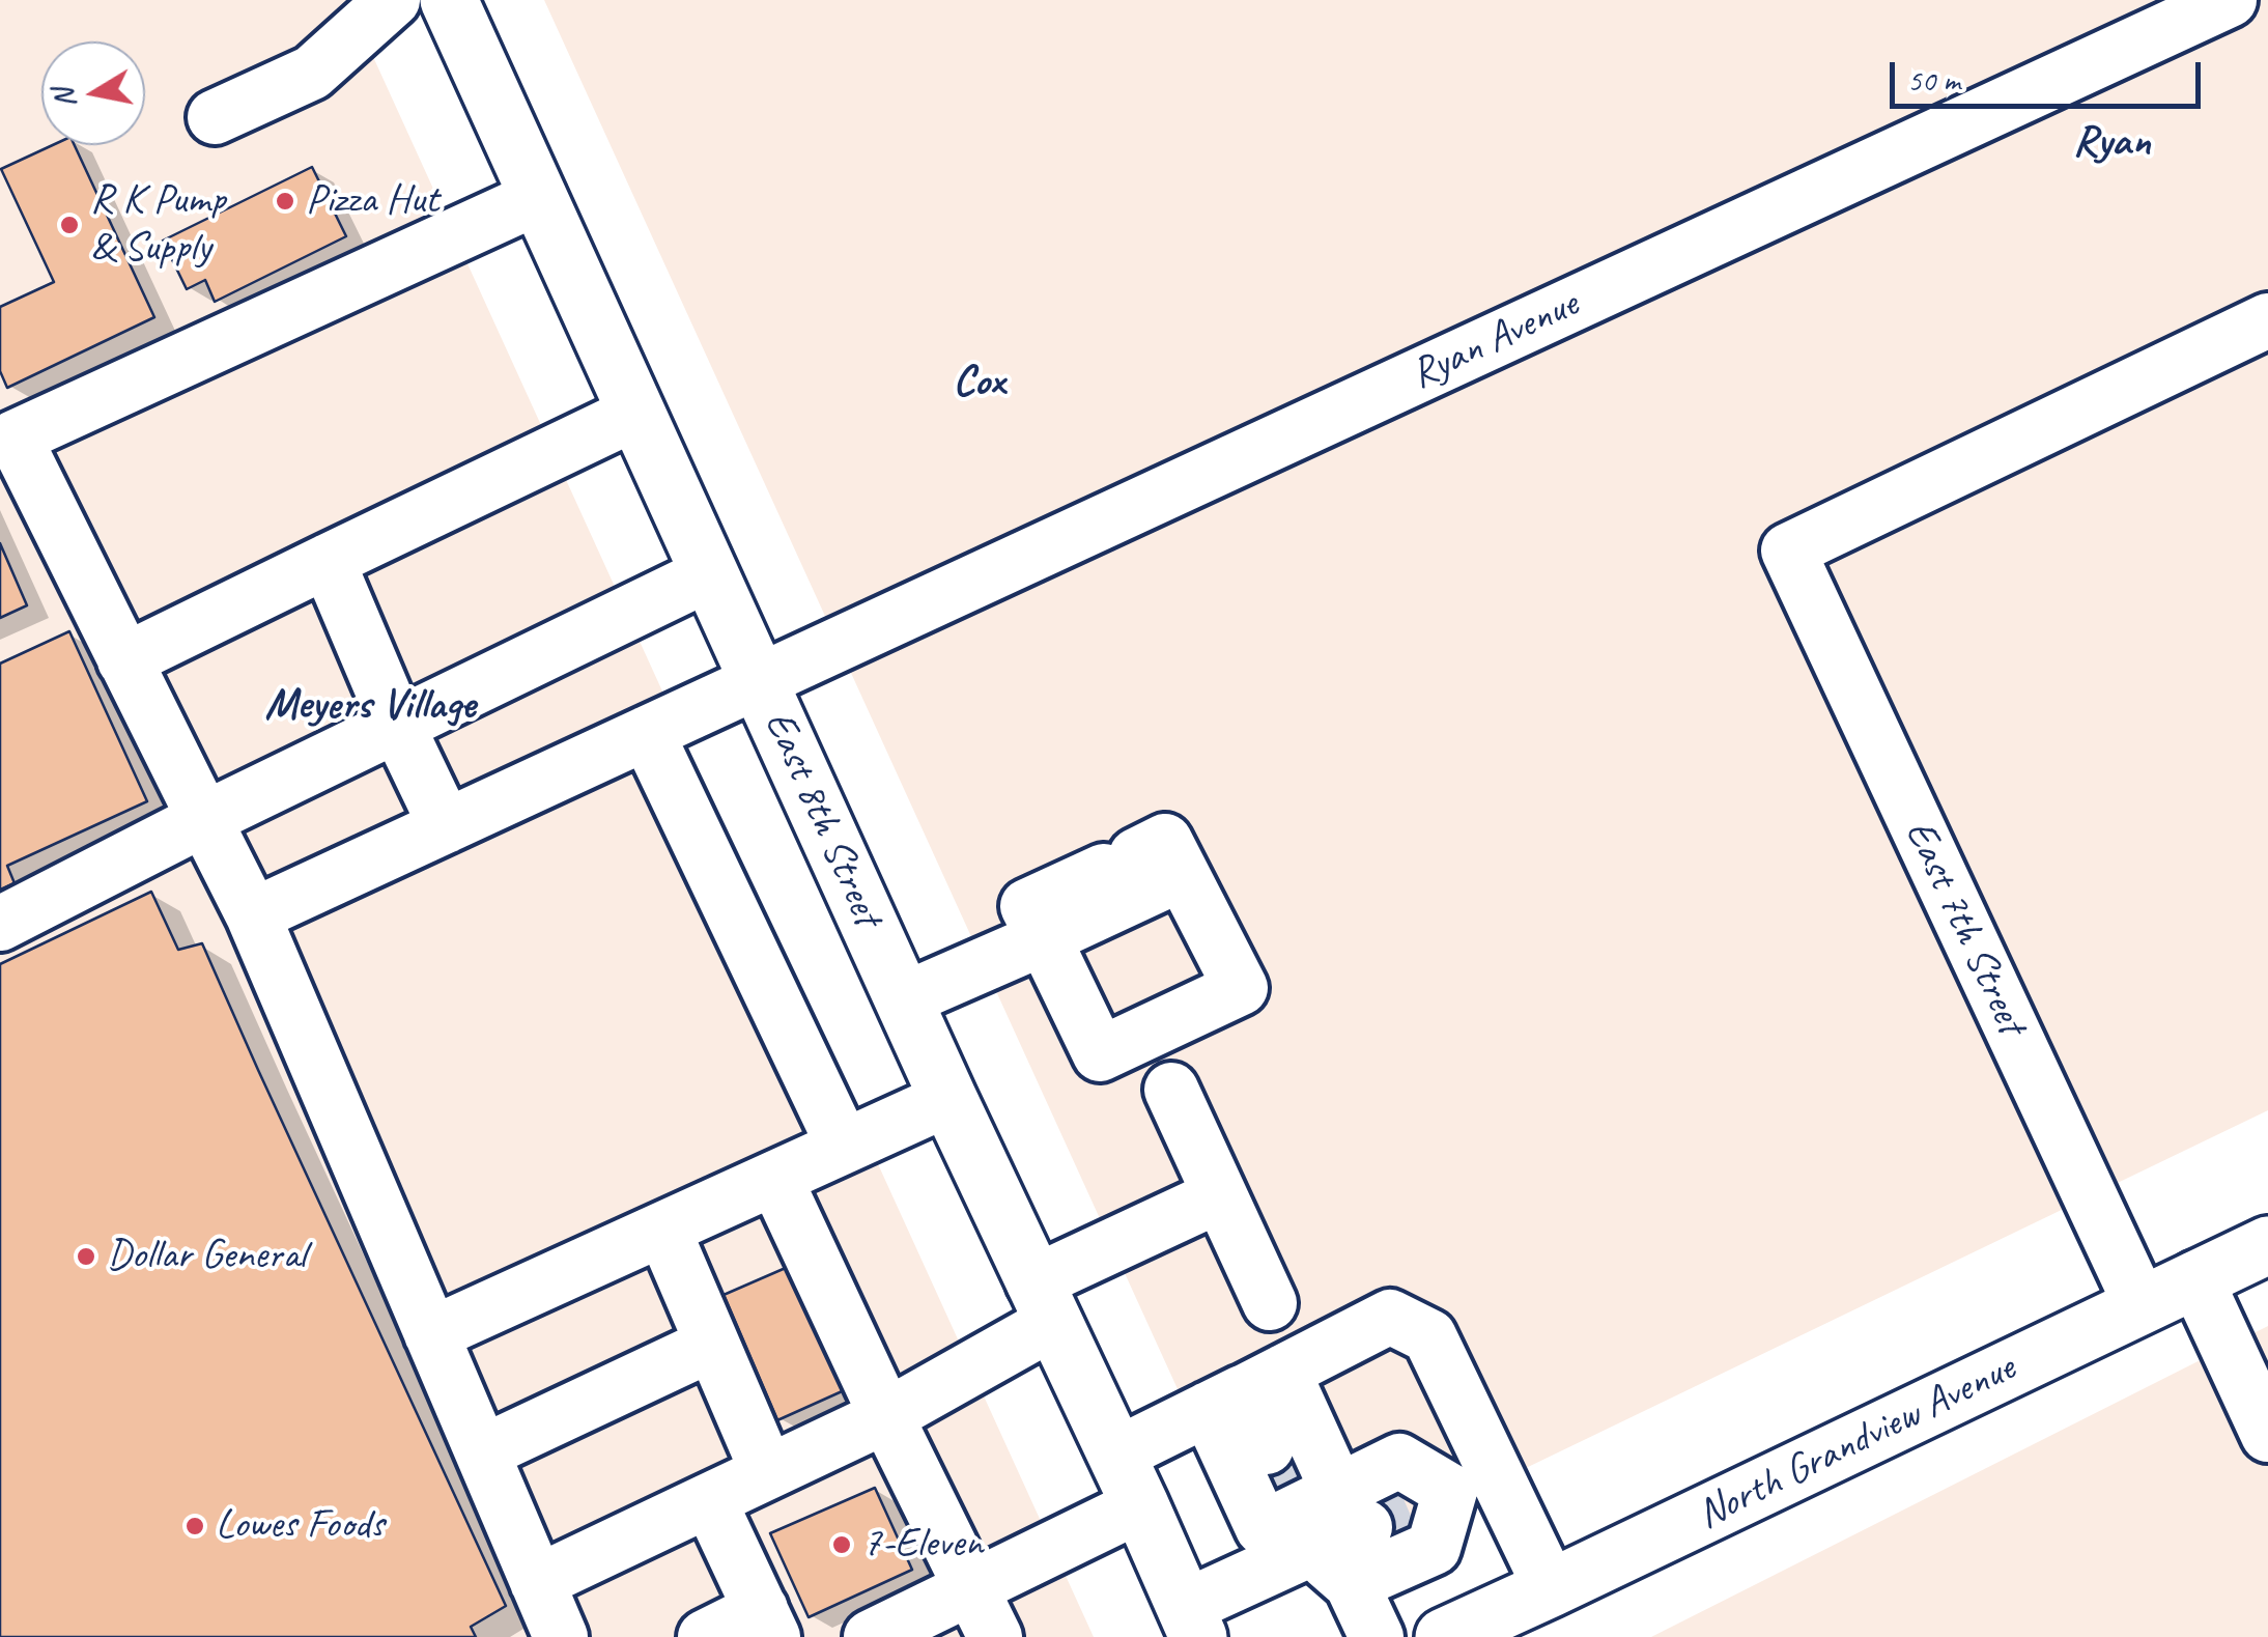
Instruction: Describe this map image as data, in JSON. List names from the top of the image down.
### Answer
{
  "streets": {
    "main road": ["East 8th Street", "North Grandview Avenue"],
    "street": ["Ryan Avenue", "East 7th Street"]
  },
  "crossings": [
    ["Ryan Avenue", "East 8th Street"],
    ["East 7th Street", "North Grandview Avenue"]
  ],
  "districts": ["Ryan", "Cox", "Meyers Village"],
  "places": [
    "Pizza Hut",
    "R K Pump & Supply",
    "Dollar General",
    "Lowes Foods",
    "7-Eleven"
  ],
  "scale_bar": "50 m",
  "north": "left"
}
